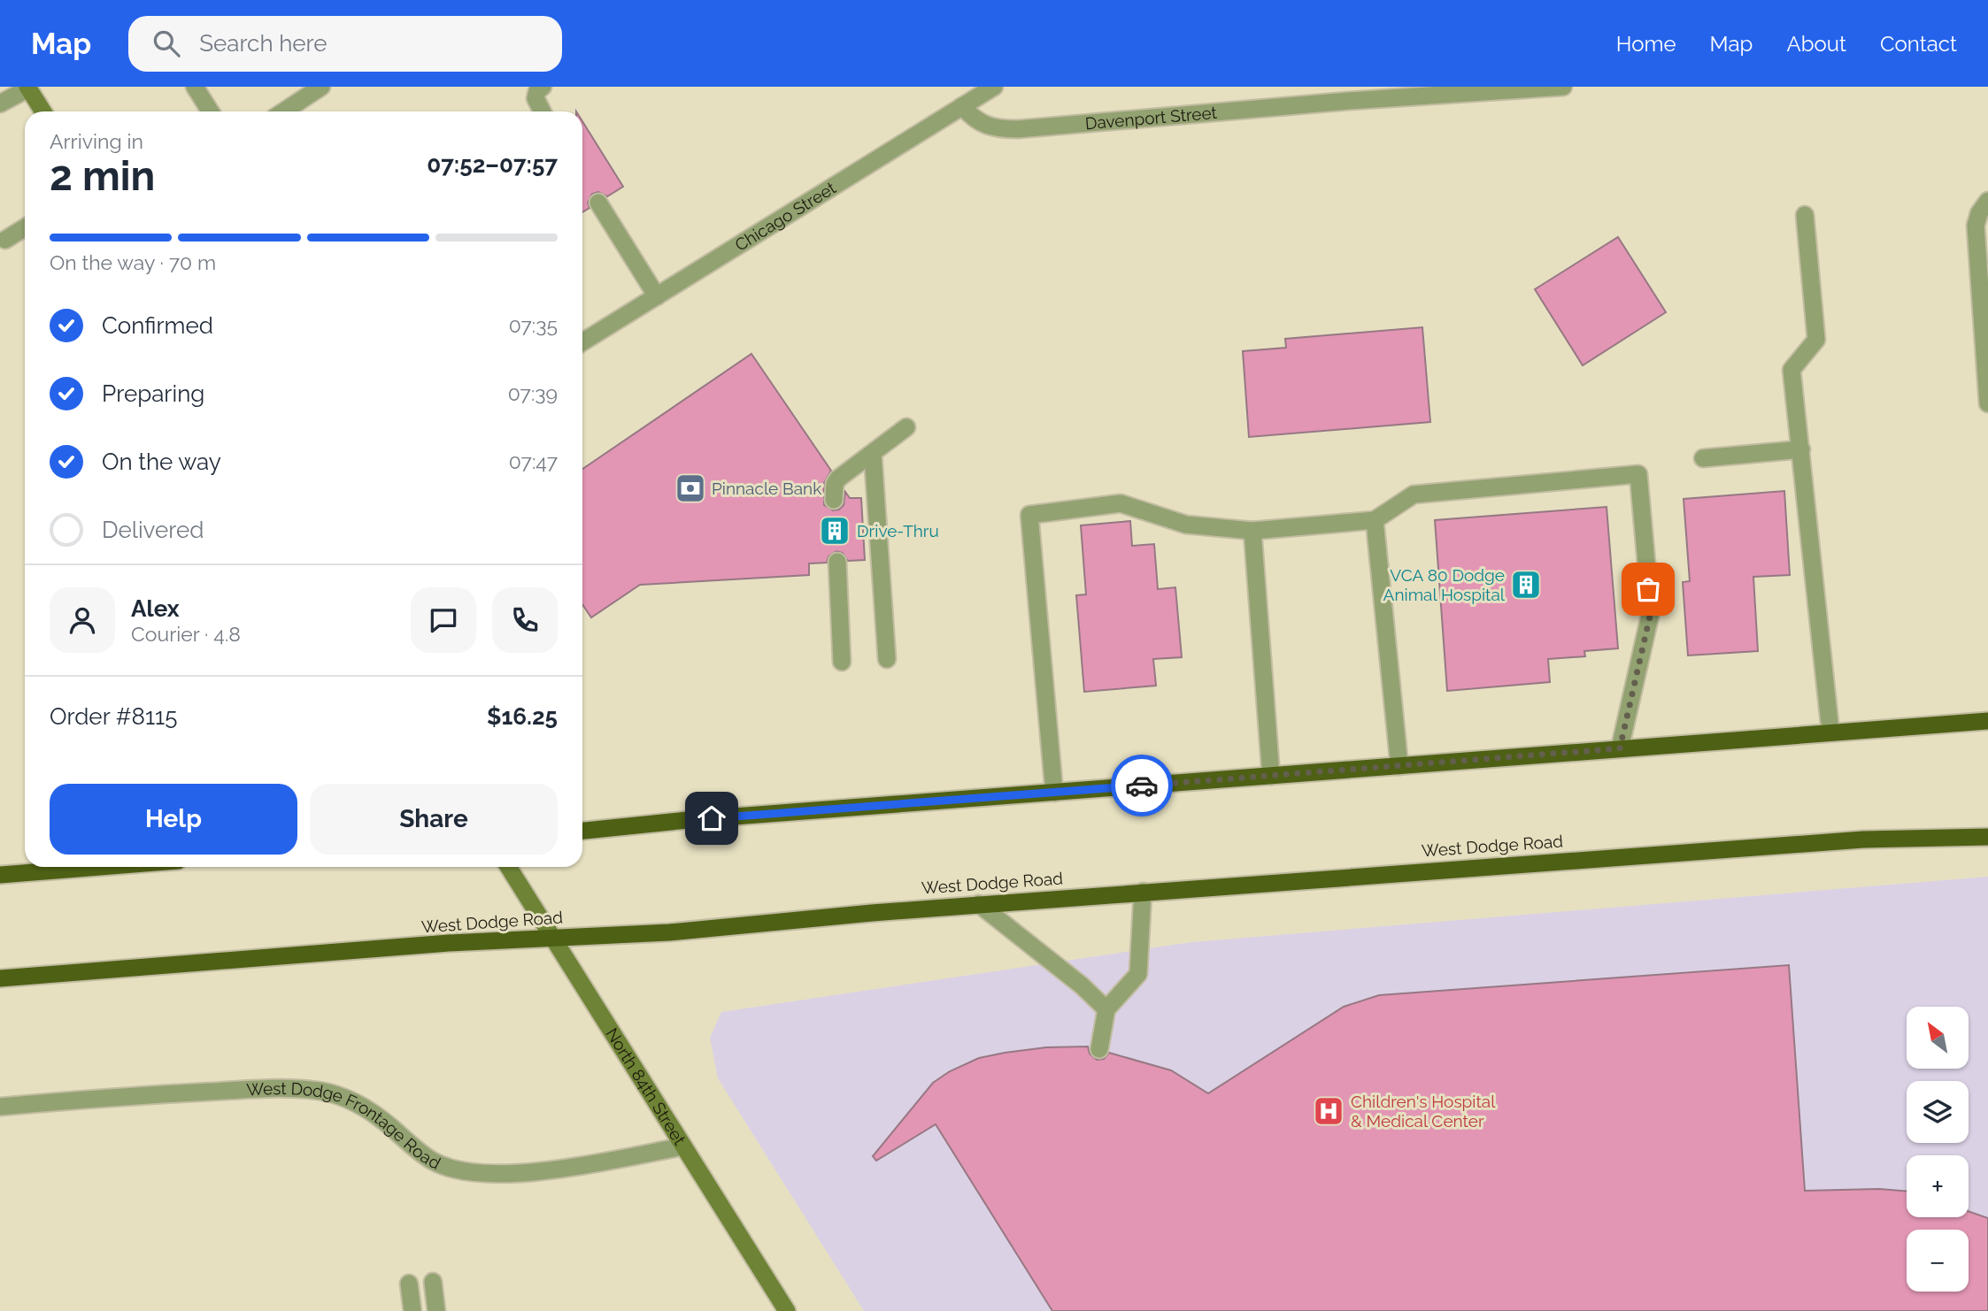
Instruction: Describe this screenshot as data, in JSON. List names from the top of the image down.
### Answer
{
  "streets": {
    "highway": ["West Dodge Road"],
    "main road": ["North 84th Street"],
    "street": ["Davenport Street", "Chicago Street", "West Dodge Frontage Road"]
  },
  "crossings": [
    ["Davenport Street", "Chicago Street"],
    ["West Dodge Road", "North 84th Street"],
    ["North 84th Street", "West Dodge Frontage Road"]
  ],
  "places": {
    "bank": ["Pinnacle Bank"],
    "building": ["Drive-Thru", "VCA 80 Dodge Animal Hospital"],
    "hospital": ["Children's Hospital & Medical Center"]
  },
  "north": "top left",
  "page": {
    "header": "Map",
    "search": "Search here",
    "nav": [
      "Home",
      "Map",
      "About",
      "Contact"
    ],
    "heading": ["2 min", "Arriving in", "07:52–07:57"],
    "panel": [
      "Alex",
      "Courier · 4.8",
      "Order #8115",
      "$16.25"
    ],
    "bar": "On the way · 70 m",
    "list": [
      ["Confirmed", "07:35"],
      ["Preparing", "07:39"],
      ["On the way", "07:47"],
      "Delivered"
    ],
    "buttons": ["Help", "Share"],
    "map_buttons": ["+", "−"]
  }
}
